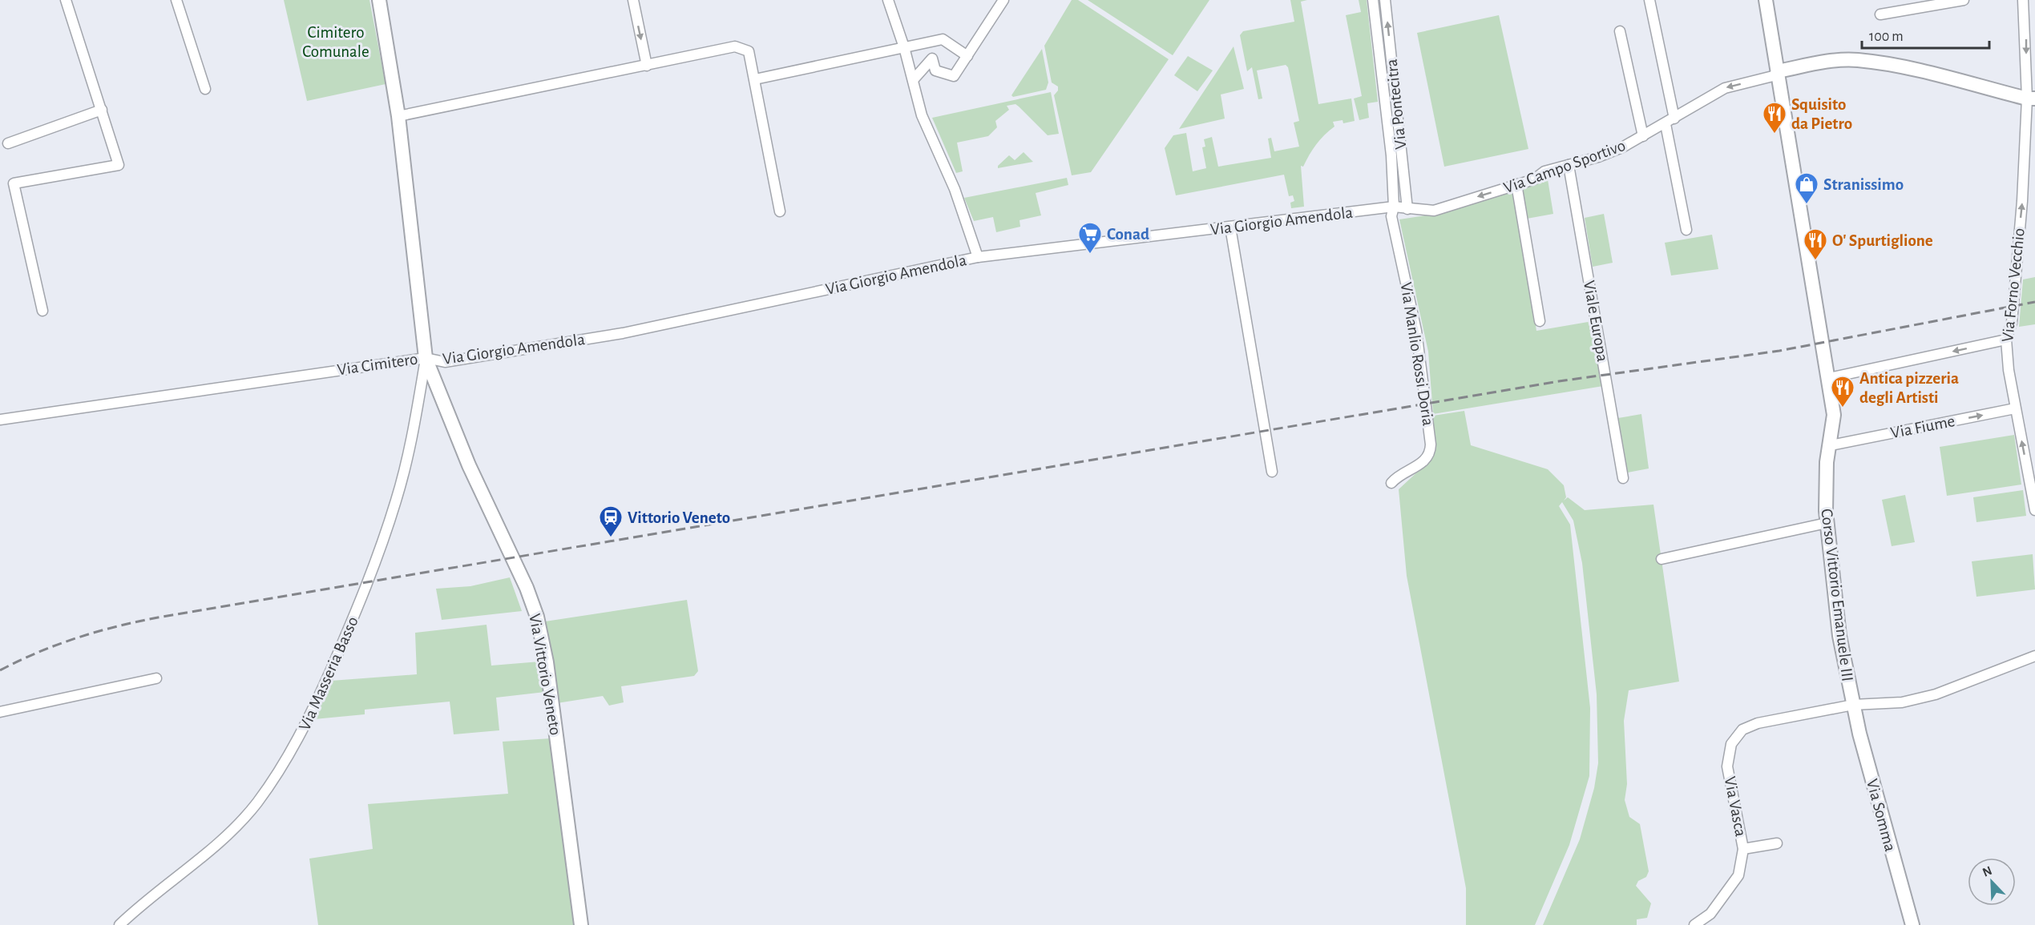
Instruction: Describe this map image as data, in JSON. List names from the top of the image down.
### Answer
{
  "streets": {
    "street": [
      "Via Pontecitra",
      "Via Campo Sportivo",
      "Via Giorgio Amendola",
      "Via Forno Vecchio",
      "Viale Europa",
      "Via Manlio Rossi Doria",
      "Via Cimitero",
      "Via Fiume",
      "Corso Vittorio Emanuele III",
      "Via Masseria Basso",
      "Via Vittorio Veneto",
      "Via Vasca",
      "Via Somma"
    ]
  },
  "crossings": [
    ["Via Pontecitra", "Via Campo Sportivo"],
    ["Via Pontecitra", "Via Giorgio Amendola"],
    ["Via Pontecitra", "Via Manlio Rossi Doria"],
    ["Via Campo Sportivo", "Via Giorgio Amendola"],
    ["Via Campo Sportivo", "Viale Europa"],
    ["Via Campo Sportivo", "Via Manlio Rossi Doria"],
    ["Via Campo Sportivo", "Corso Vittorio Emanuele III"],
    ["Via Giorgio Amendola", "Via Manlio Rossi Doria"],
    ["Via Giorgio Amendola", "Via Cimitero"],
    ["Via Giorgio Amendola", "Via Masseria Basso"],
    ["Via Giorgio Amendola", "Via Vittorio Veneto"],
    ["Via Forno Vecchio", "Via Fiume"],
    ["Via Cimitero", "Via Masseria Basso"],
    ["Via Cimitero", "Via Vittorio Veneto"],
    ["Via Fiume", "Corso Vittorio Emanuele III"],
    ["Corso Vittorio Emanuele III", "Via Vasca"],
    ["Corso Vittorio Emanuele III", "Via Somma"],
    ["Via Masseria Basso", "Via Vittorio Veneto"],
    ["Via Vasca", "Via Somma"]
  ],
  "one_way": ["Via Campo Sportivo"],
  "parks": ["Cimitero Comunale"],
  "places": {
    "restaurant": ["Squisito da Pietro", "O' Spurtiglione", "Antica pizzeria degli Artisti"],
    "shop": ["Stranissimo"],
    "supermarket": ["Conad"],
    "station": ["Vittorio Veneto"]
  },
  "scale_bar": "100 m",
  "north": "top left"
}
